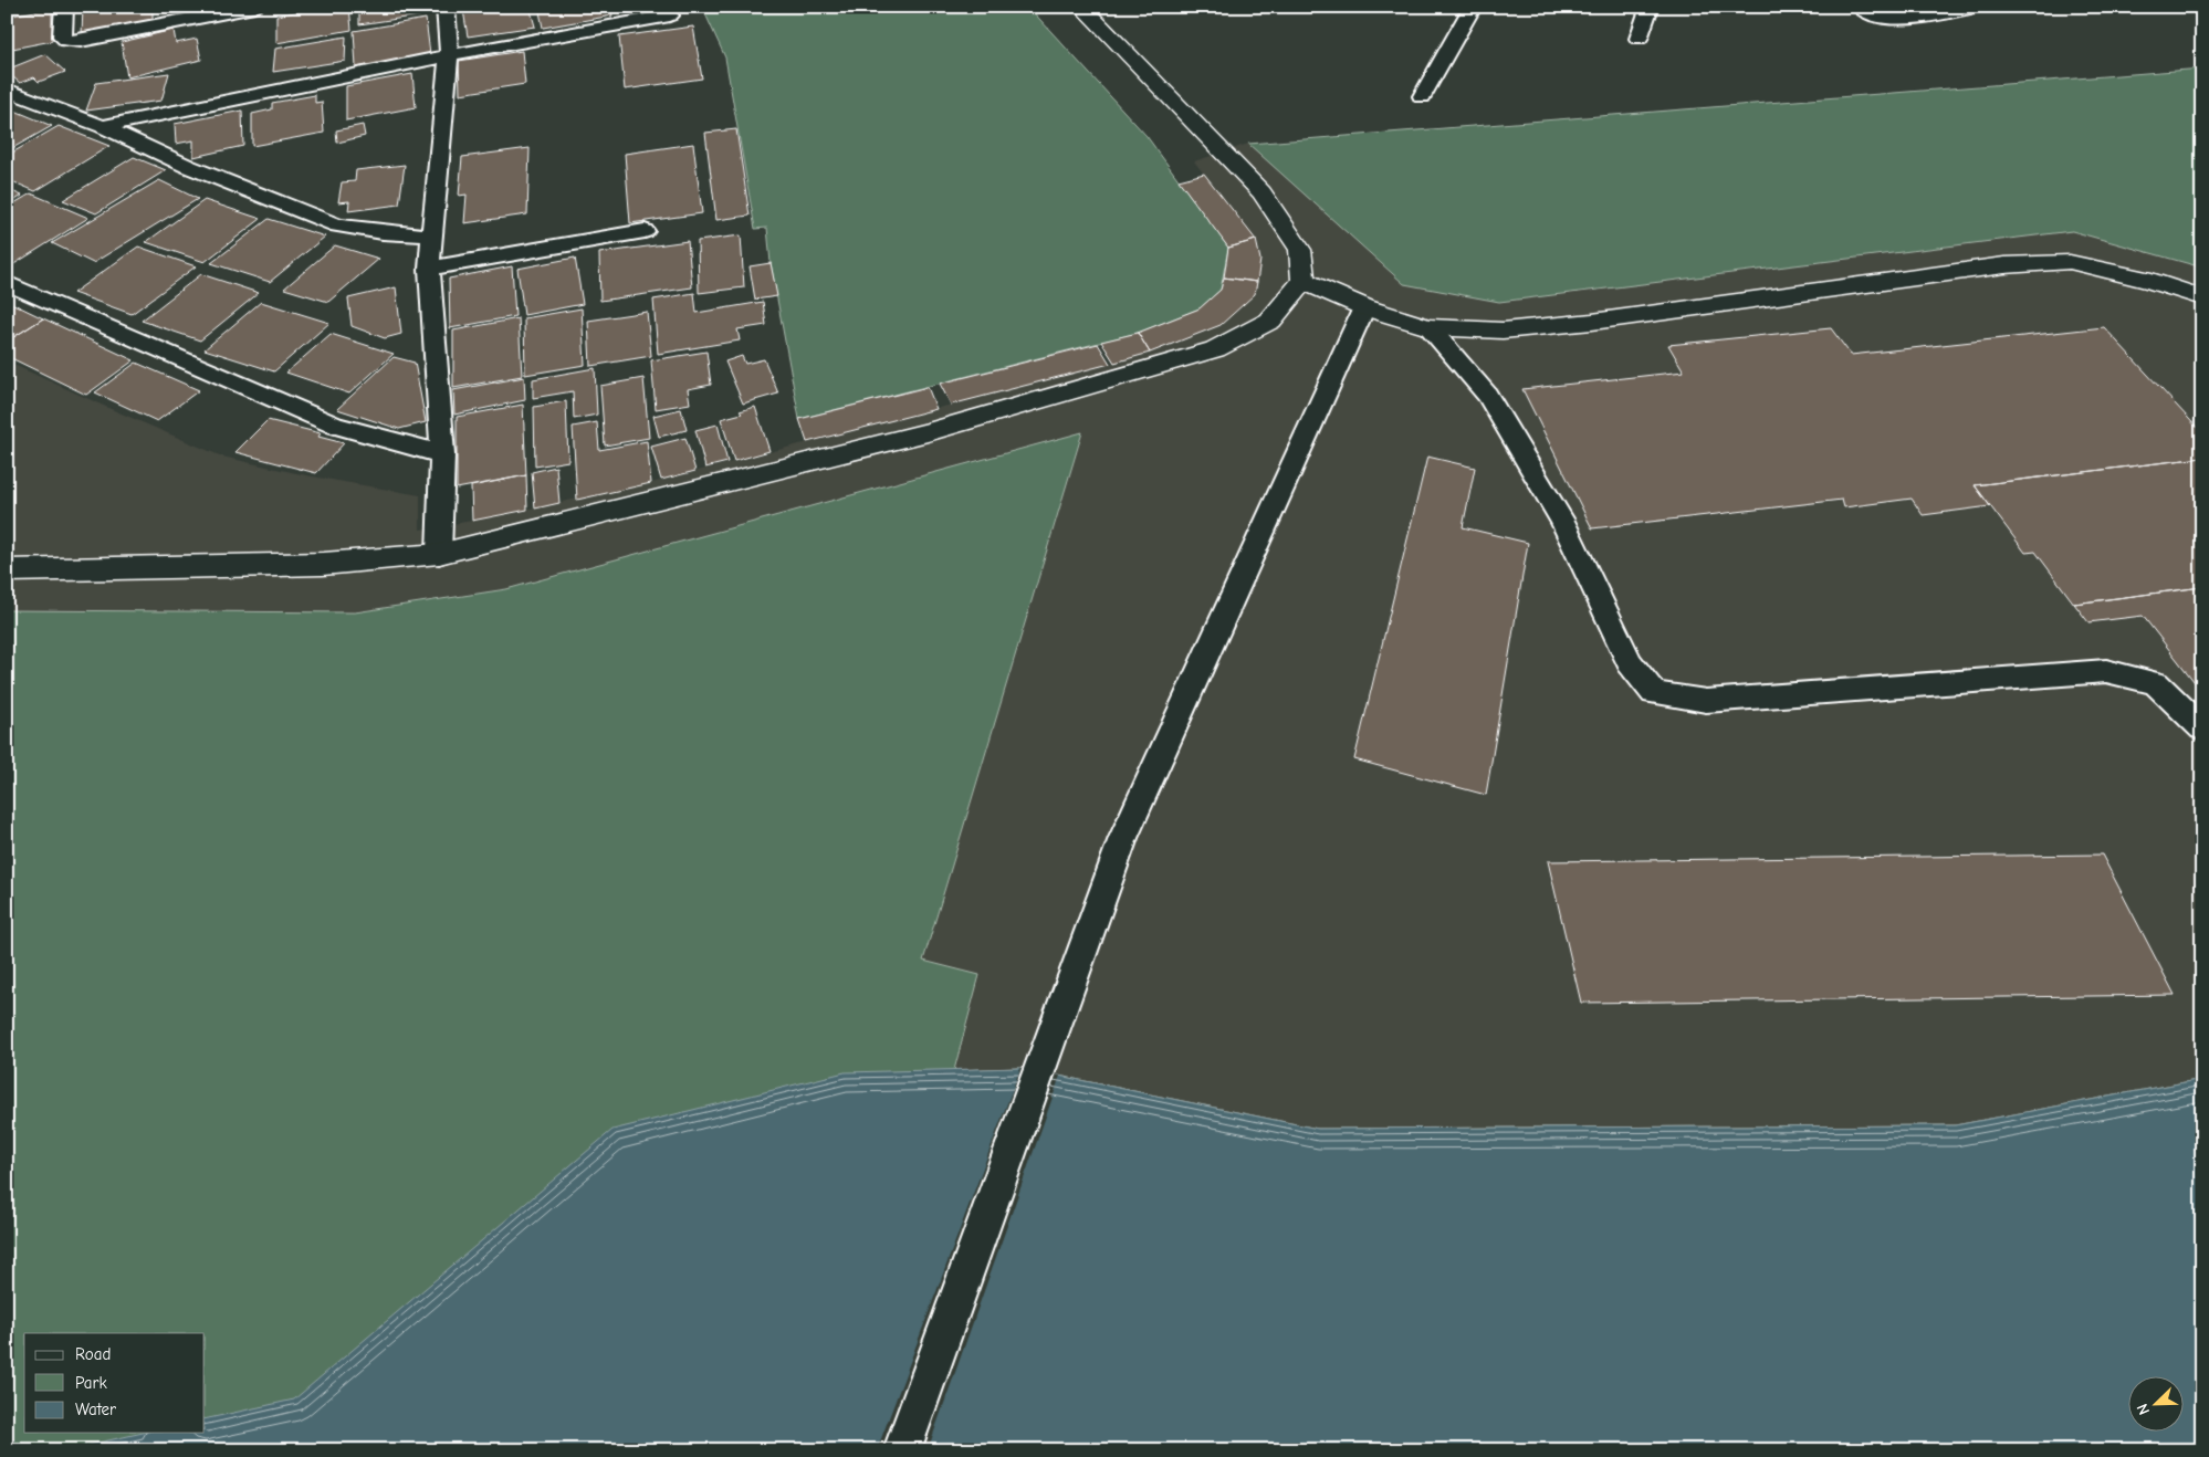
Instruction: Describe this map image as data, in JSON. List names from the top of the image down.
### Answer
{
  "legend": ["Road", "Park", "Water"],
  "north": "bottom left"
}
